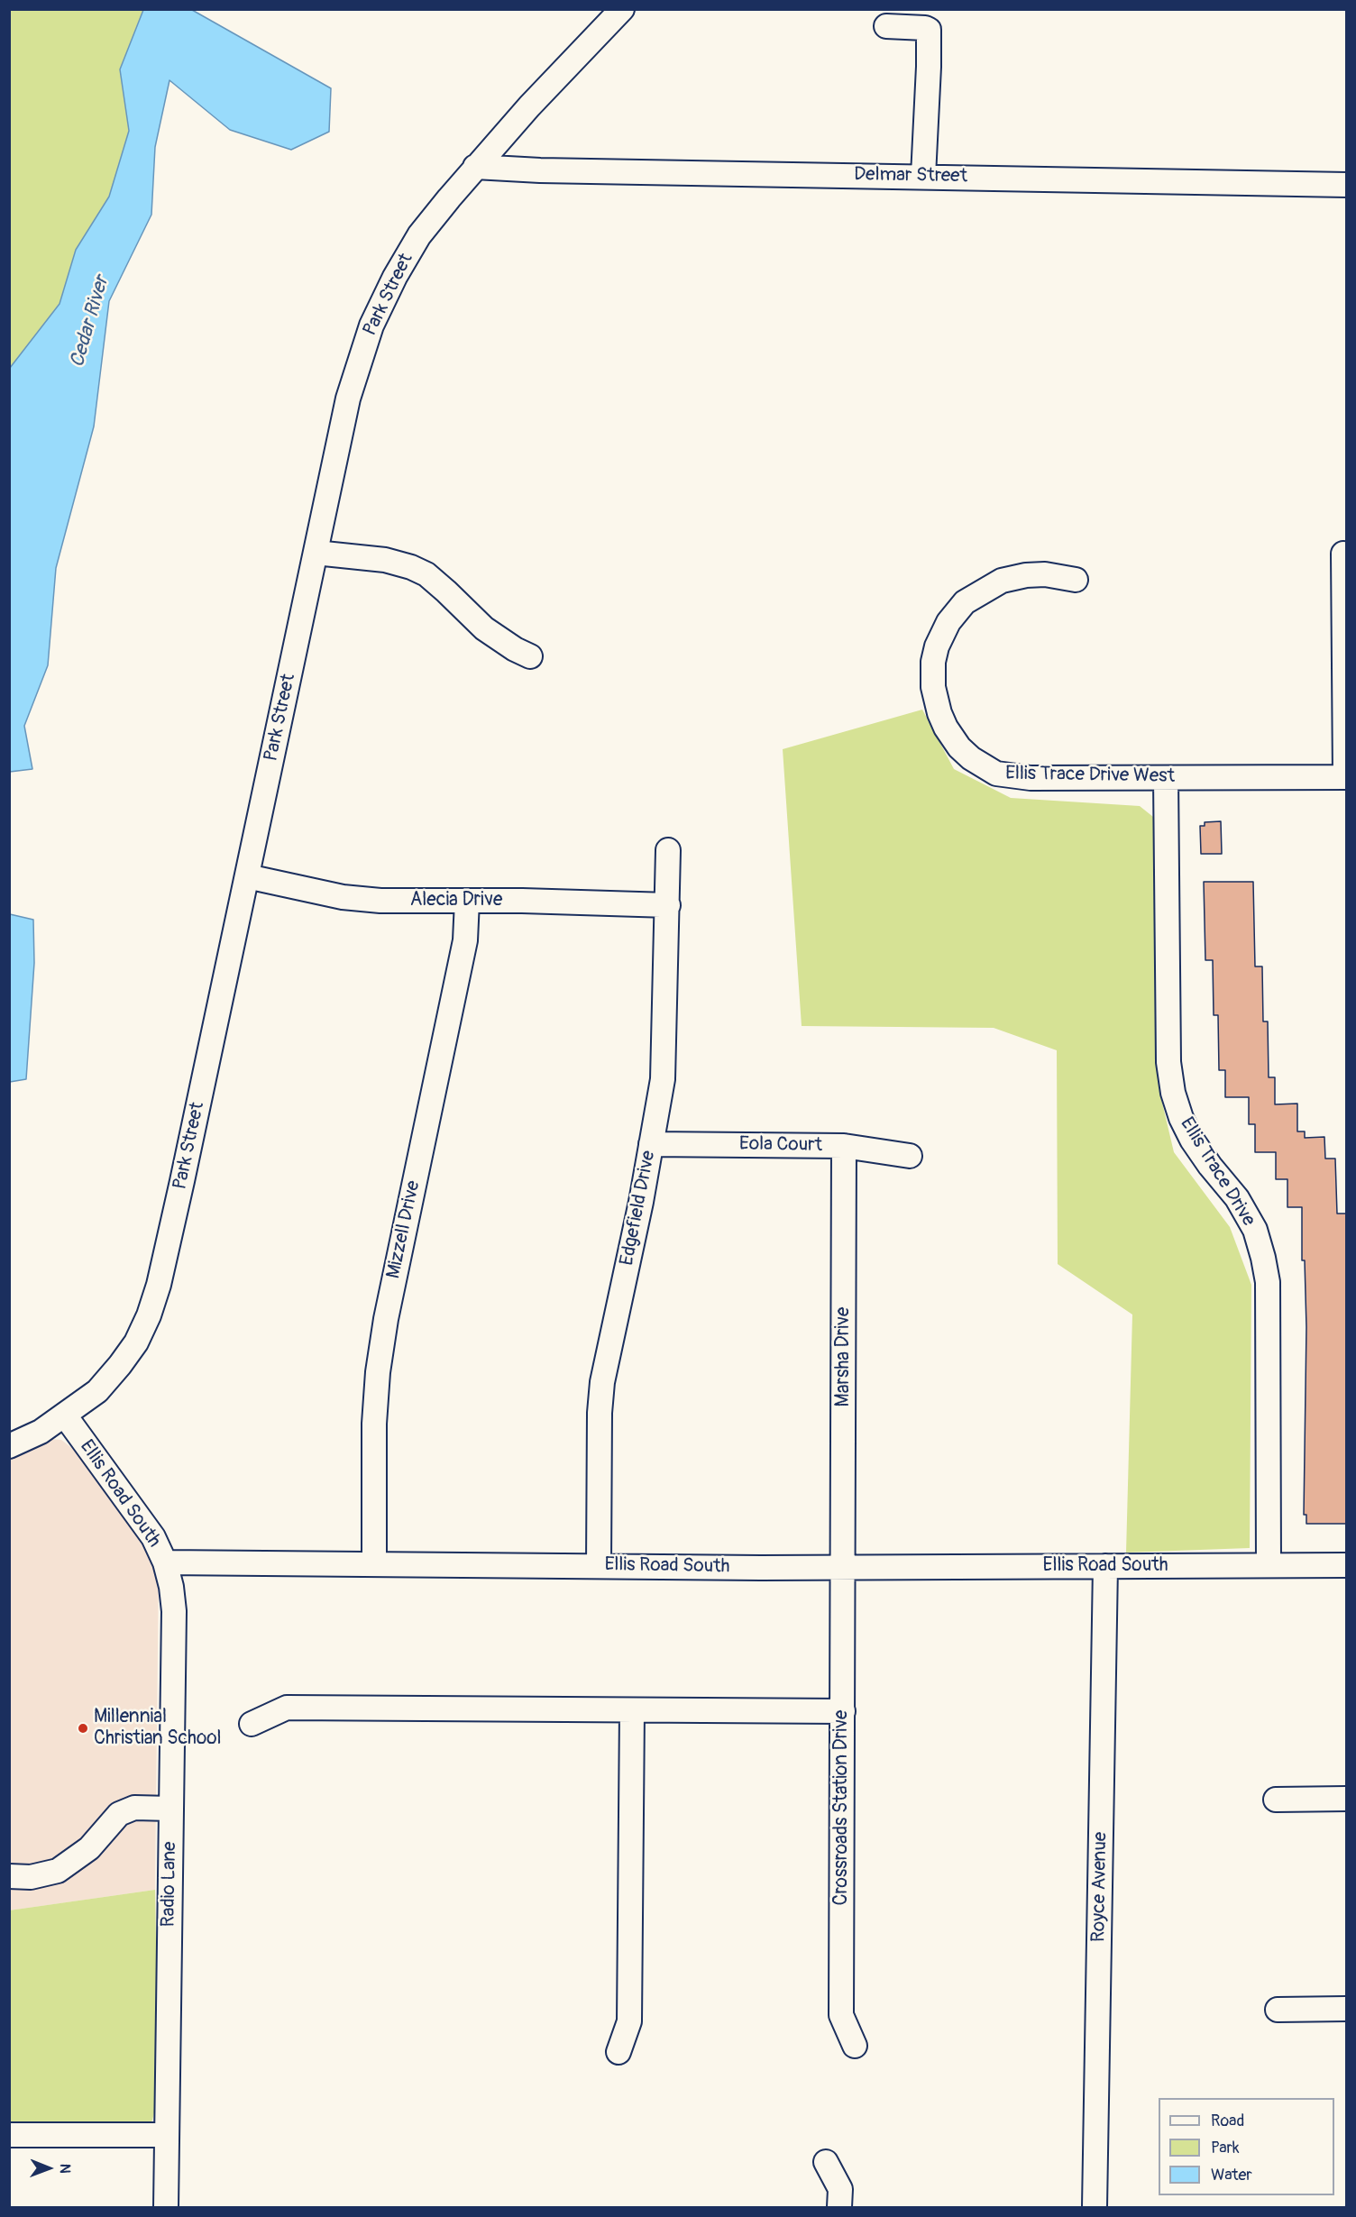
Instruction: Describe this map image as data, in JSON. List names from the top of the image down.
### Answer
{
  "streets": {
    "street": [
      "Delmar Street",
      "Park Street",
      "Ellis Trace Drive West",
      "Alecia Drive",
      "Eola Court",
      "Ellis Trace Drive",
      "Edgefield Drive",
      "Mizzell Drive",
      "Marsha Drive",
      "Ellis Road South",
      "Crossroads Station Drive",
      "Radio Lane",
      "Royce Avenue"
    ]
  },
  "crossings": [
    ["Delmar Street", "Park Street"],
    ["Park Street", "Alecia Drive"],
    ["Park Street", "Ellis Road South"],
    ["Ellis Trace Drive West", "Ellis Trace Drive"],
    ["Alecia Drive", "Edgefield Drive"],
    ["Alecia Drive", "Mizzell Drive"],
    ["Eola Court", "Edgefield Drive"],
    ["Eola Court", "Marsha Drive"],
    ["Ellis Trace Drive", "Ellis Road South"],
    ["Edgefield Drive", "Ellis Road South"],
    ["Mizzell Drive", "Ellis Road South"],
    ["Marsha Drive", "Ellis Road South"],
    ["Marsha Drive", "Crossroads Station Drive"],
    ["Ellis Road South", "Crossroads Station Drive"],
    ["Ellis Road South", "Radio Lane"],
    ["Ellis Road South", "Royce Avenue"]
  ],
  "water": ["Cedar River"],
  "places": ["Millennial Christian School"],
  "legend": ["Road", "Park", "Water"],
  "north": "right"
}
